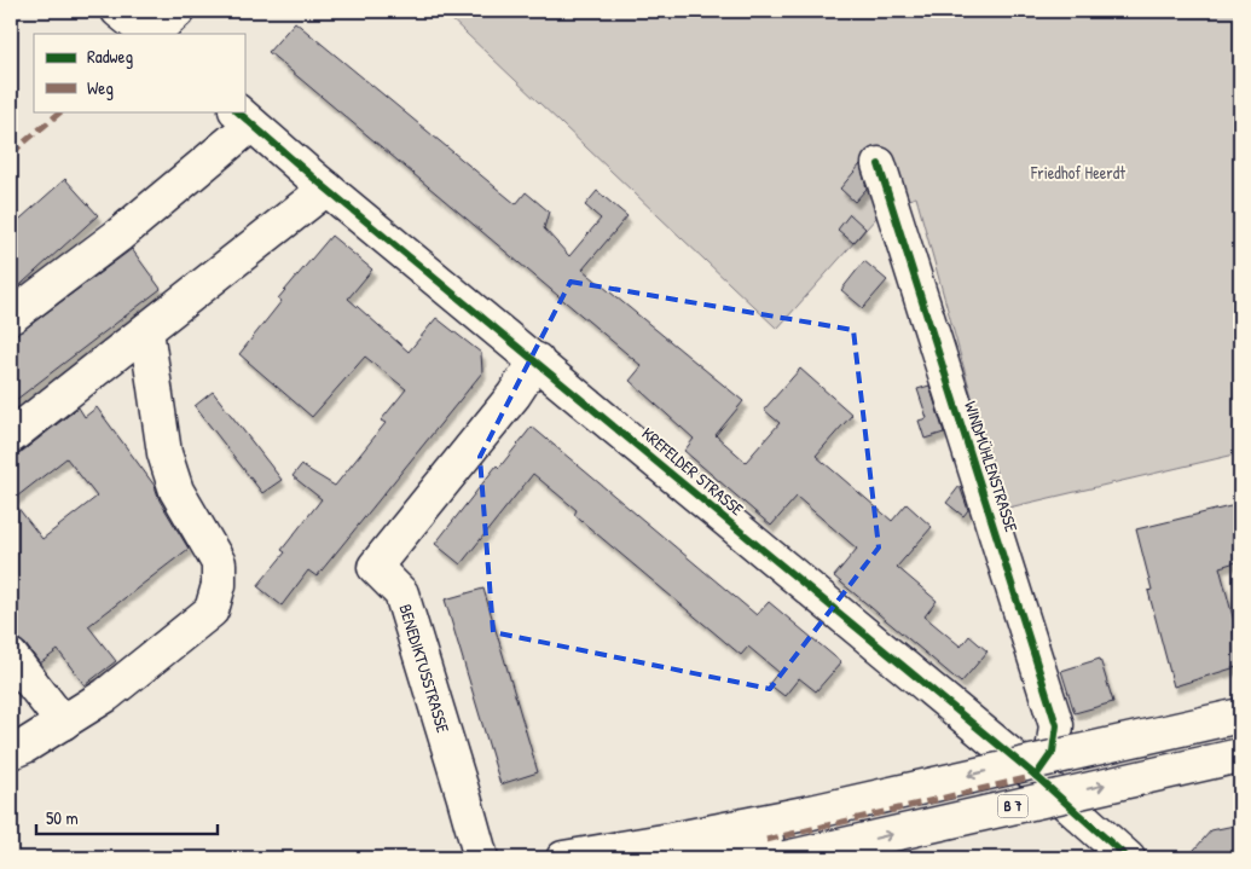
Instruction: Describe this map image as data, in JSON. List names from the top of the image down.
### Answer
{
  "streets": {
    "main road": [
      "WINDMÜHLENSTRASSE",
      "KREFELDER STRASSE",
      "BENEDIKTUSSTRASSE",
      "B 7"
    ]
  },
  "crossings": [
    ["WINDMÜHLENSTRASSE", "KREFELDER STRASSE"],
    ["KREFELDER STRASSE", "BENEDIKTUSSTRASSE"]
  ],
  "parks": ["Friedhof Heerdt"],
  "legend": ["Radweg", "Weg"],
  "scale_bar": "50 m"
}
